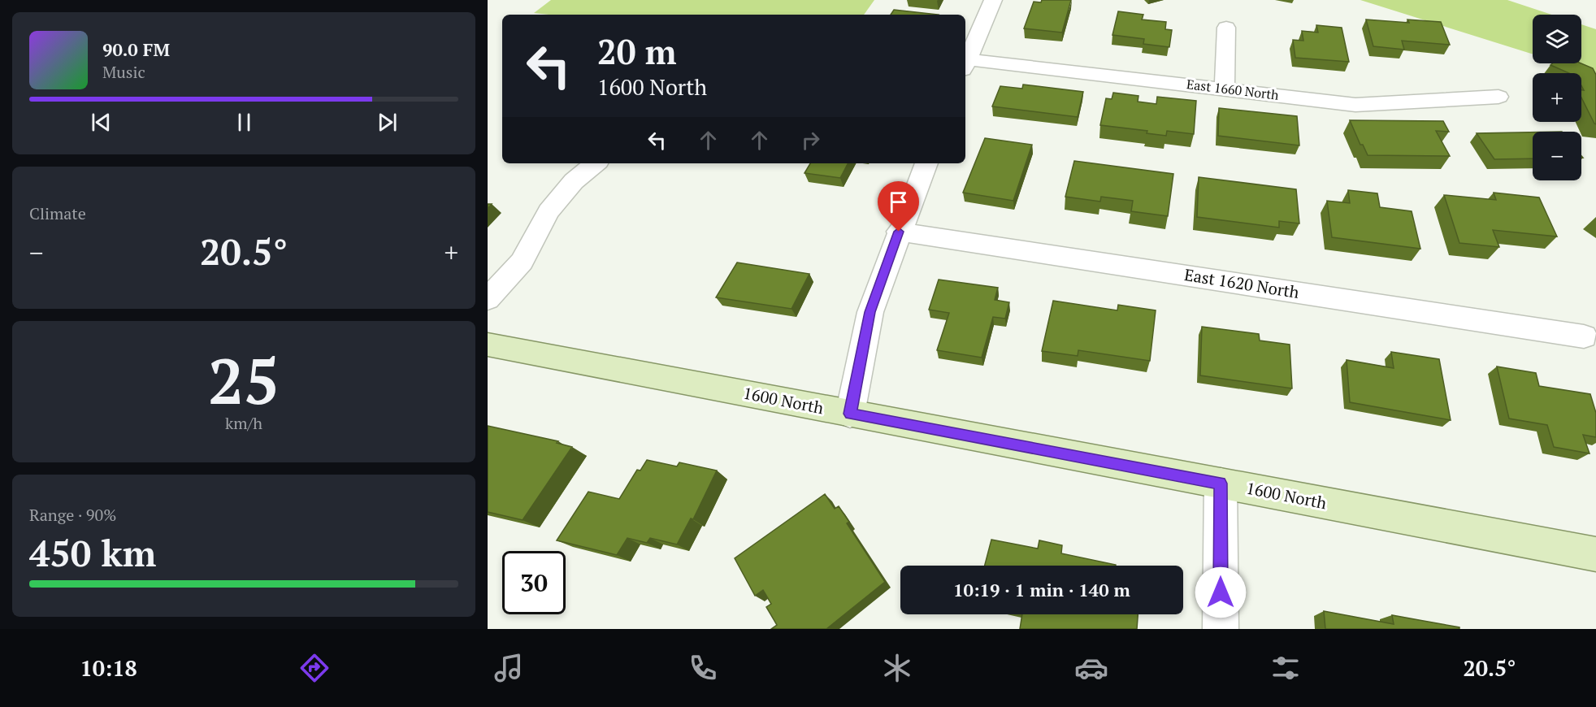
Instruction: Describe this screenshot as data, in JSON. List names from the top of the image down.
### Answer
{
  "streets": {
    "main road": ["1600 North"],
    "street": ["East 1660 North", "East 1620 North"]
  },
  "page": {
    "map_buttons": ["+", "−"],
    "turn": ["20 m", "1600 North"],
    "song": ["90.0 FM", "Music"],
    "tile": [
      "Climate",
      ["25", "km/h"],
      ["Range · 90%", "450 km"]
    ],
    "heat": ["−", "20.5°", "+"],
    "limit": "30",
    "trip": "10:19 · 1 min · 140 m",
    "tabs": ["10:18", "20.5°"]
  }
}
